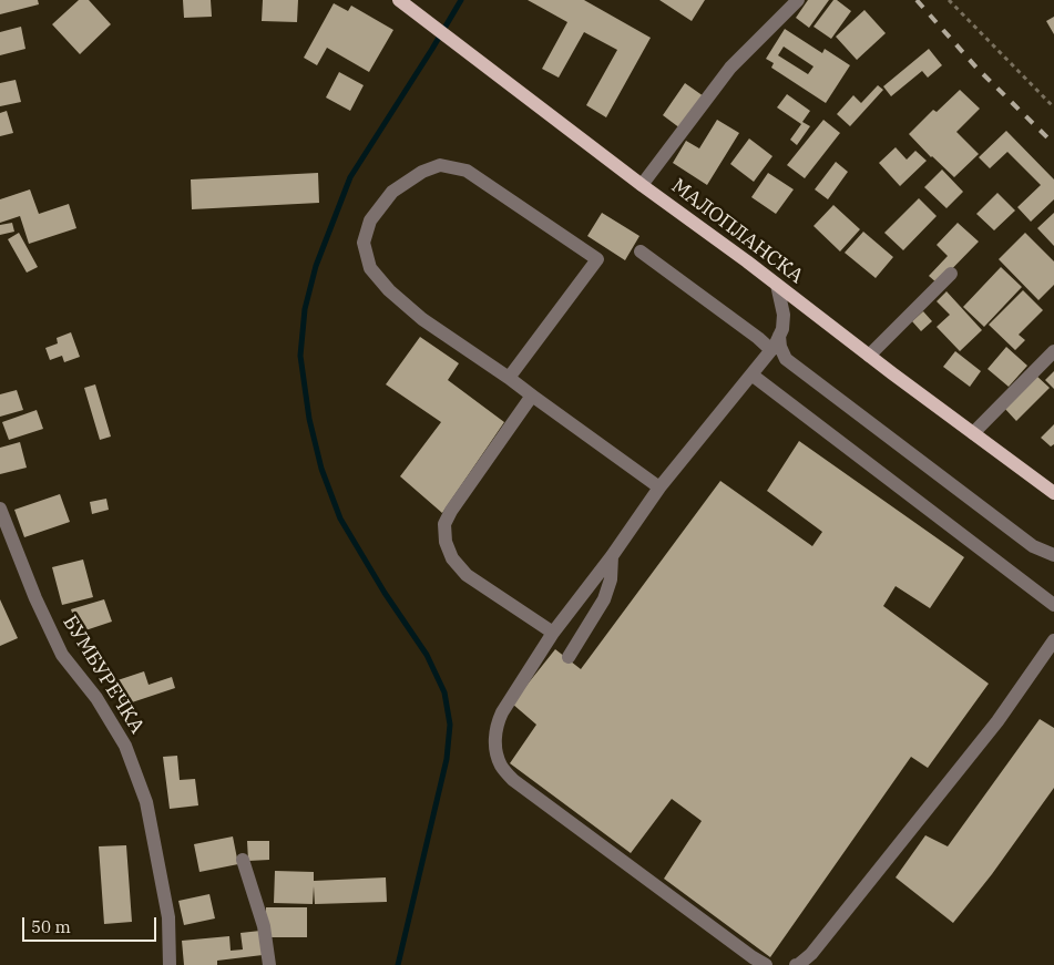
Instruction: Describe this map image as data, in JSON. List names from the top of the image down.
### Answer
{
  "streets": {
    "main road": ["МАЛОПЛАНСКА"],
    "street": ["БУМБУРЕЧКА"]
  },
  "scale_bar": "50 m"
}
